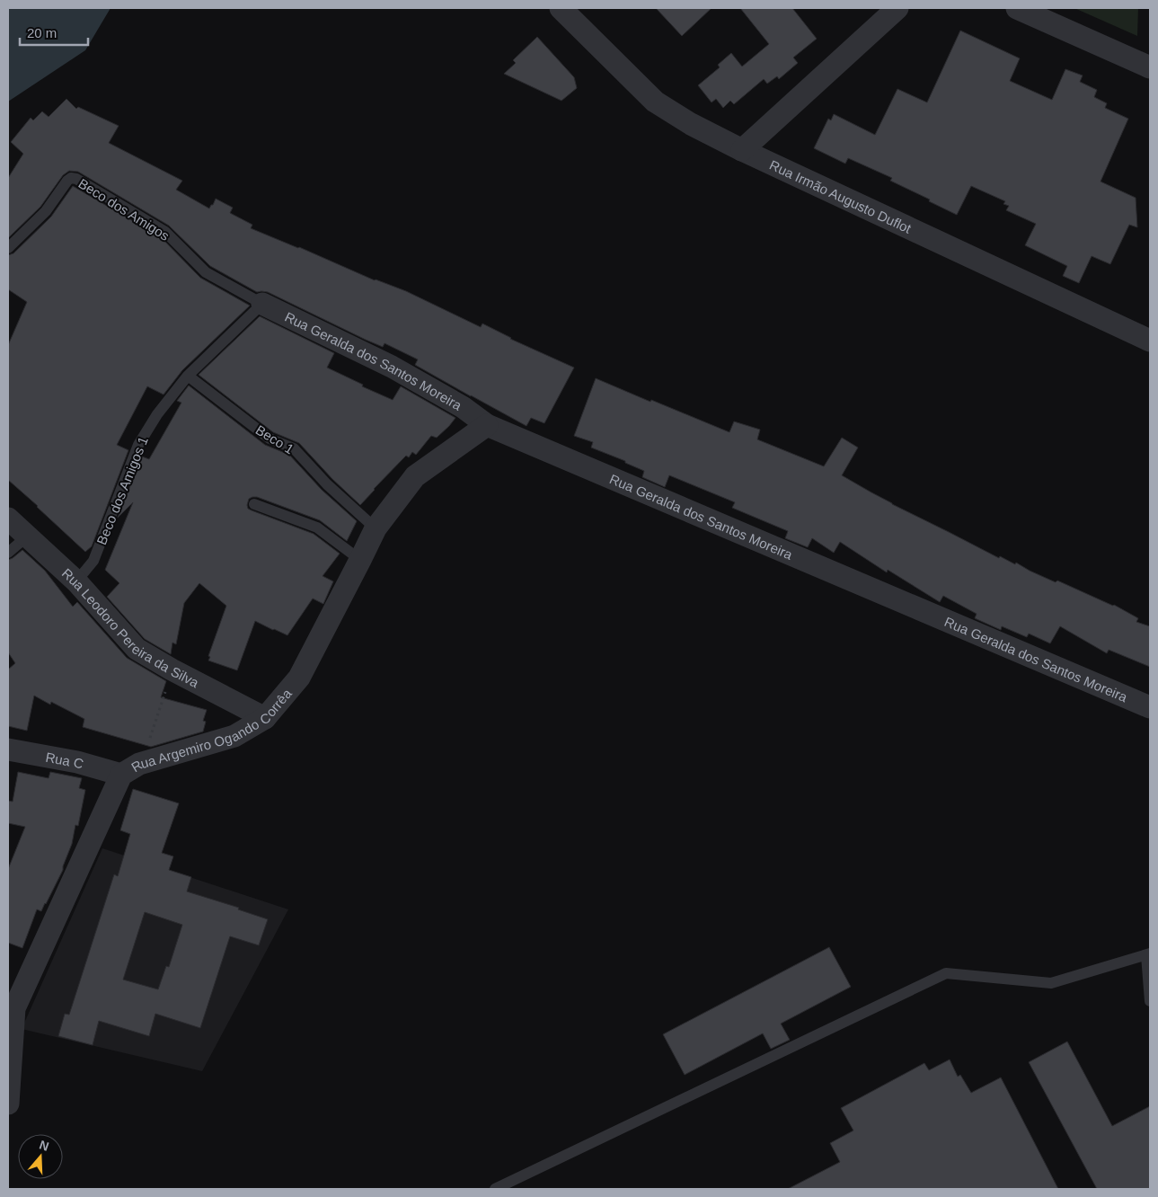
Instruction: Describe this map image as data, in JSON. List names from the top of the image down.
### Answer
{
  "streets": {
    "street": [
      "Rua Irmão Augusto Duflot",
      "Rua Geralda dos Santos Moreira",
      "Rua Leodoro Pereira da Silva",
      "Rua Argemiro Ogando Corrêa",
      "Rua C"
    ],
    "lane": ["Beco dos Amigos", "Beco 1", "Beco dos Amigos 1"]
  },
  "crossings": [
    ["Beco dos Amigos", "Rua Geralda dos Santos Moreira"],
    ["Beco dos Amigos", "Beco dos Amigos 1"],
    ["Rua Geralda dos Santos Moreira", "Beco dos Amigos 1"],
    ["Rua Geralda dos Santos Moreira", "Rua Argemiro Ogando Corrêa"],
    ["Beco 1", "Beco dos Amigos 1"],
    ["Beco 1", "Rua Argemiro Ogando Corrêa"],
    ["Beco dos Amigos 1", "Rua Leodoro Pereira da Silva"],
    ["Rua Leodoro Pereira da Silva", "Rua Argemiro Ogando Corrêa"],
    ["Rua Argemiro Ogando Corrêa", "Rua C"]
  ],
  "scale_bar": "20 m",
  "north": "top"
}
